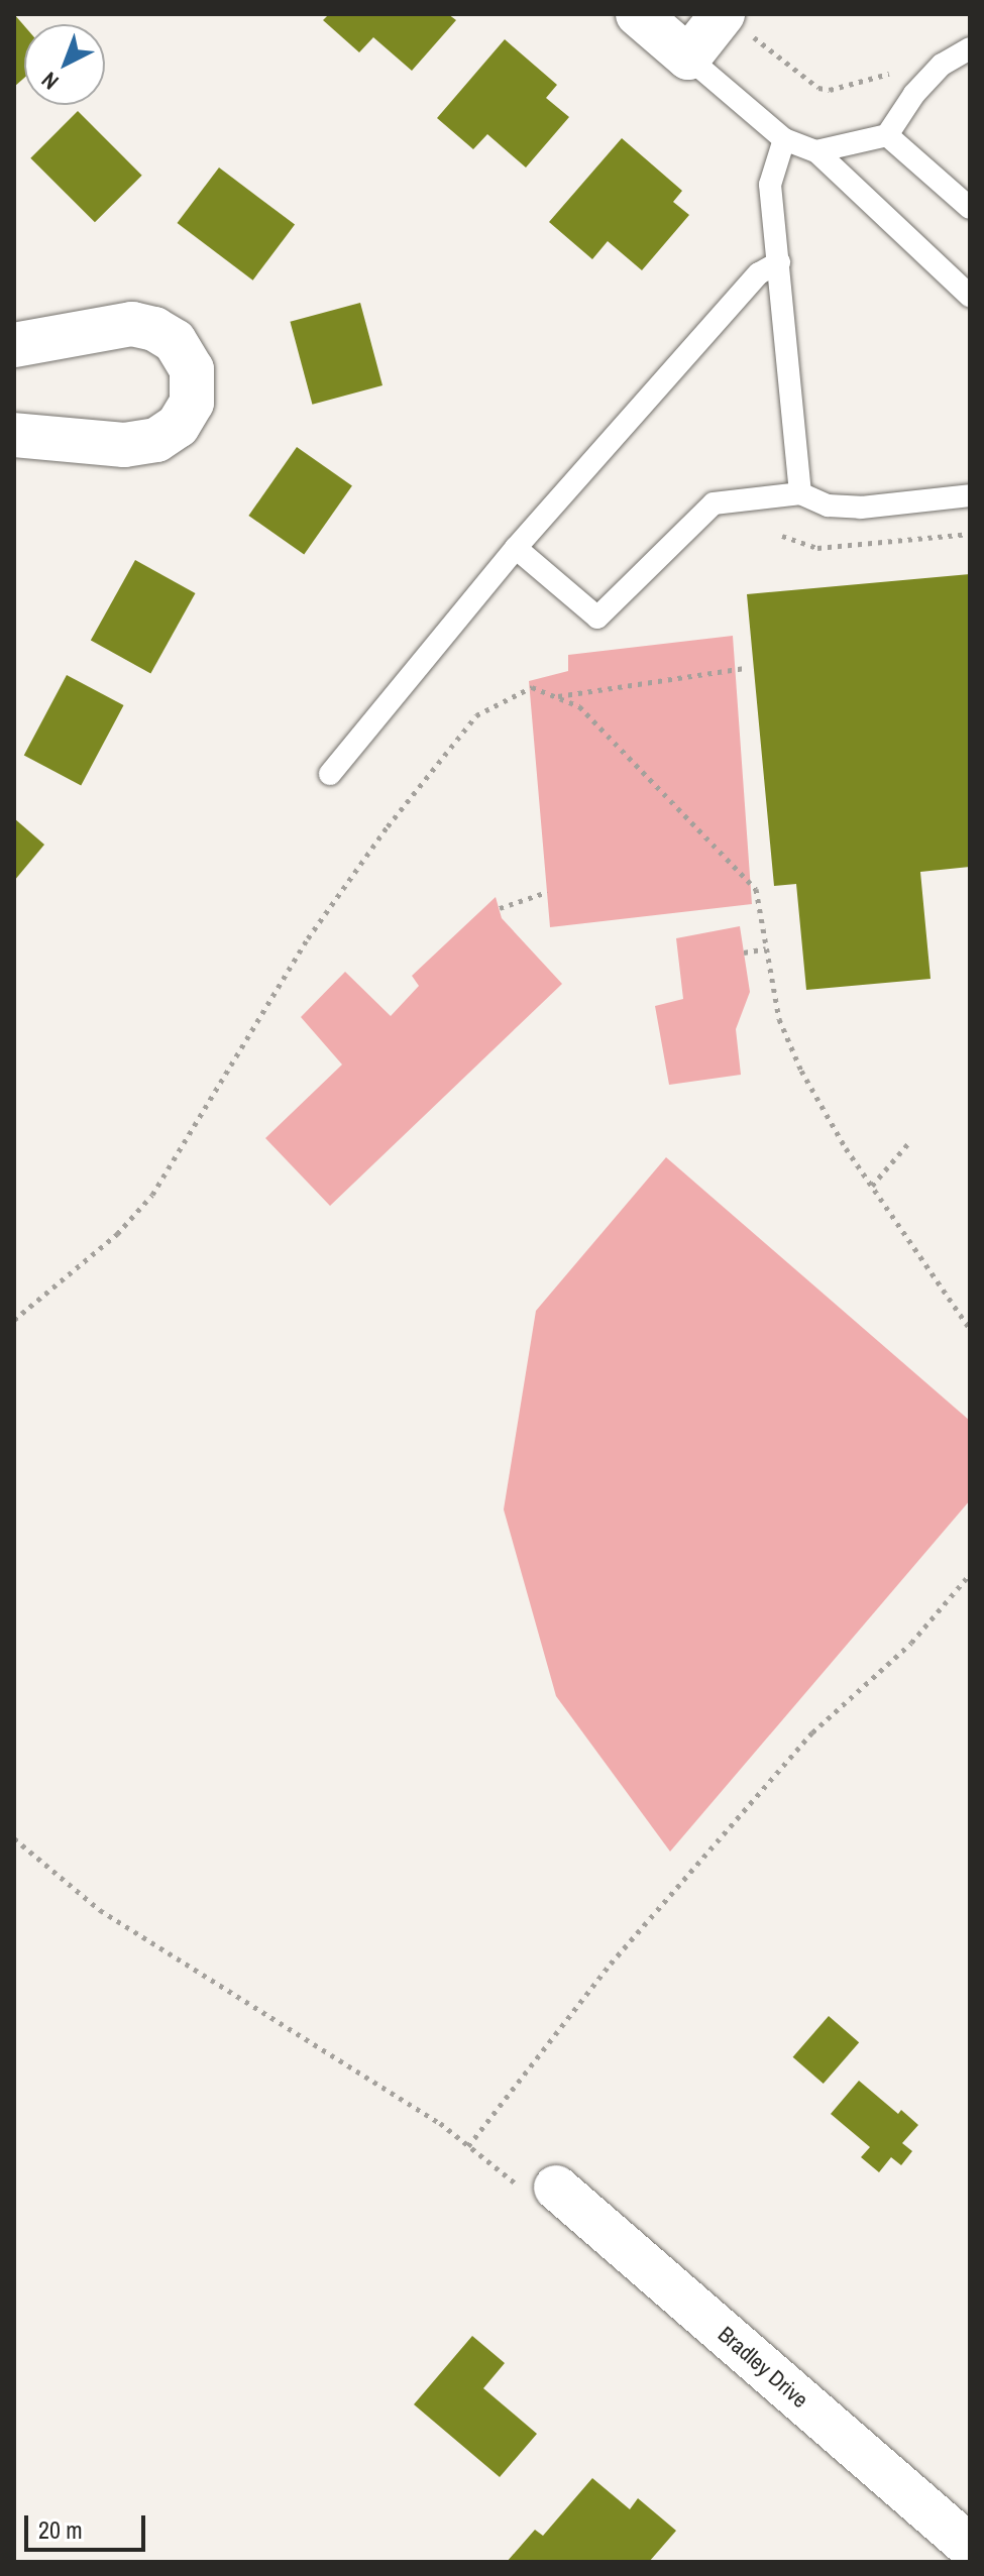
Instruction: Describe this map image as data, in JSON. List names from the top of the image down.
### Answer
{
  "streets": {
    "street": ["Bradley Drive"]
  },
  "scale_bar": "20 m",
  "north": "bottom left"
}
